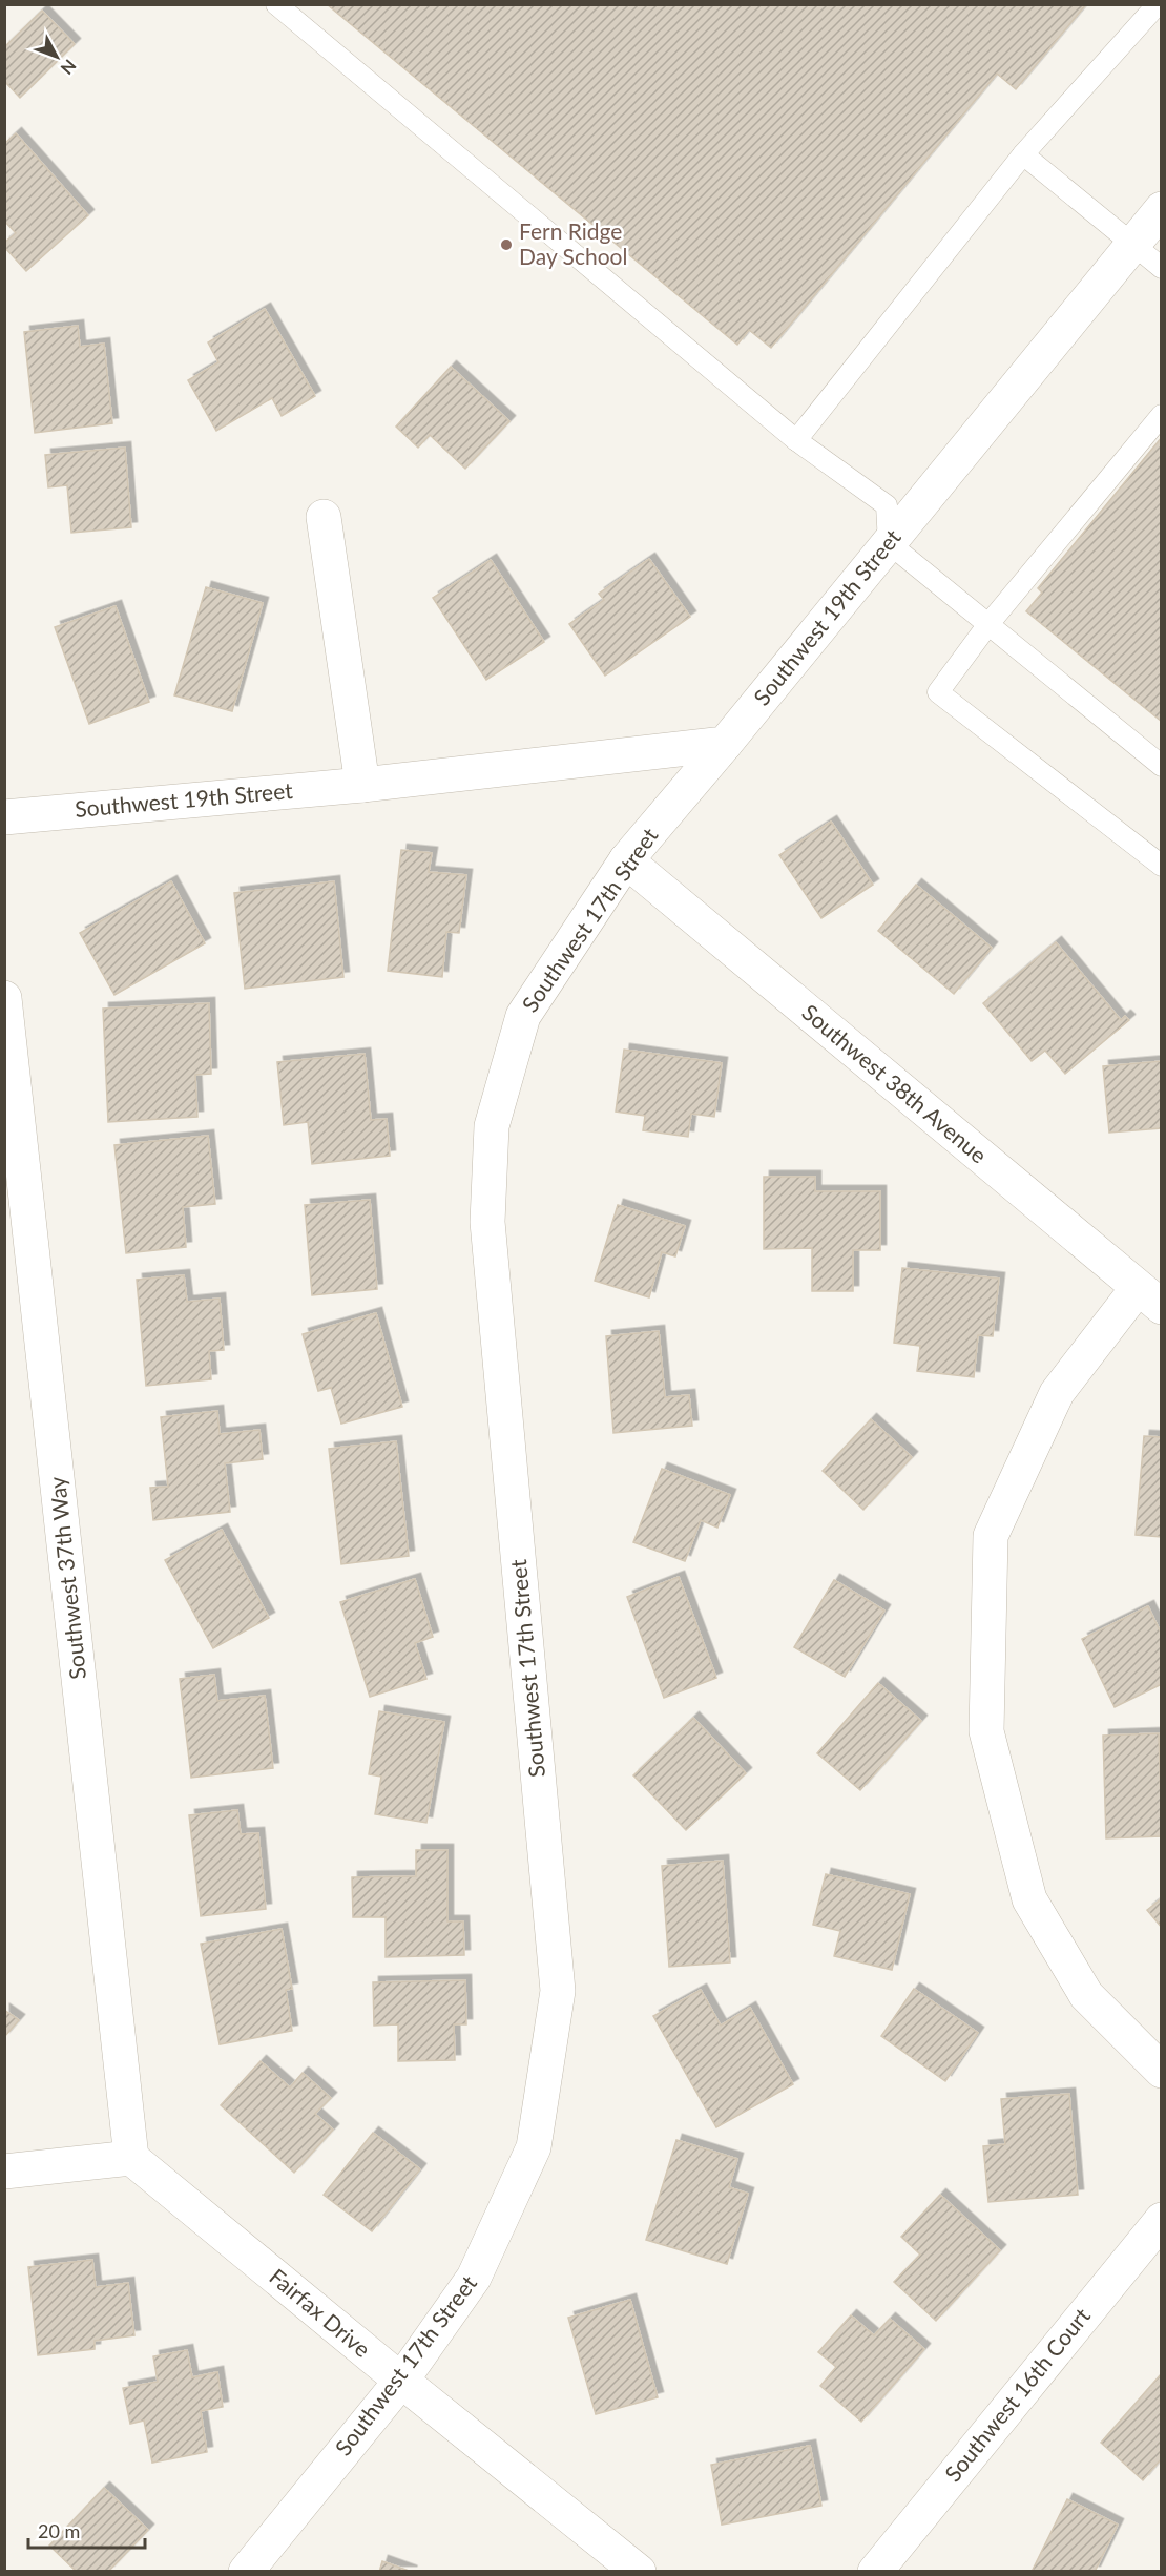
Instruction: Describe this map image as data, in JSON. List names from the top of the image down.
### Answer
{
  "streets": {
    "street": [
      "Southwest 19th Street",
      "Southwest 17th Street",
      "Southwest 38th Avenue",
      "Southwest 37th Way",
      "Fairfax Drive",
      "Southwest 16th Court"
    ]
  },
  "crossings": [
    ["Southwest 19th Street", "Southwest 17th Street"],
    ["Southwest 17th Street", "Southwest 38th Avenue"],
    ["Southwest 17th Street", "Fairfax Drive"],
    ["Southwest 37th Way", "Fairfax Drive"]
  ],
  "places": ["Fern Ridge Day School"],
  "scale_bar": "20 m",
  "north": "bottom right"
}
